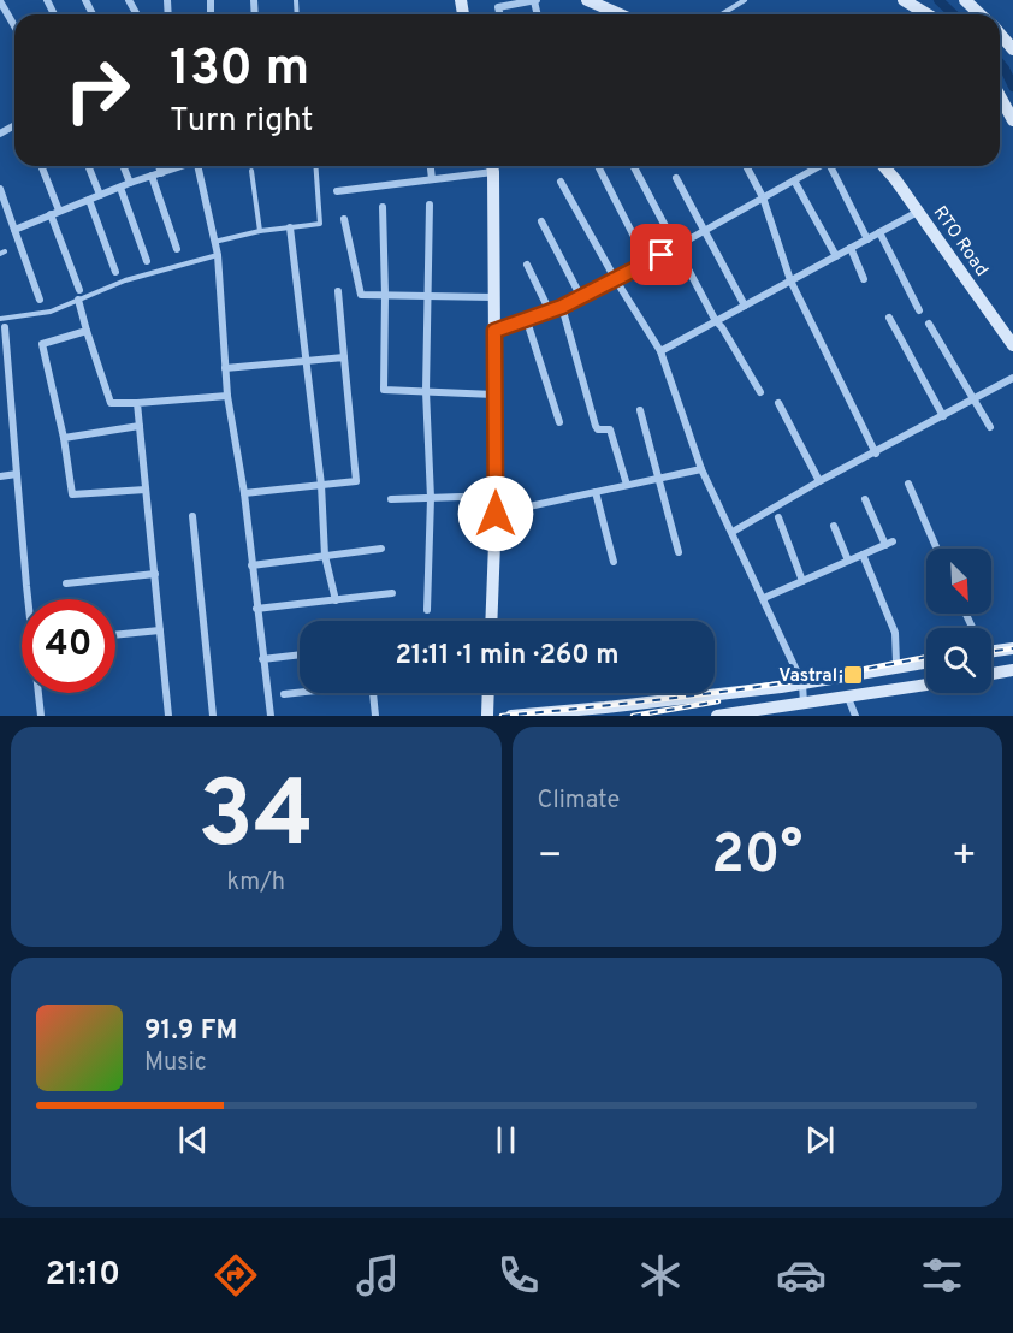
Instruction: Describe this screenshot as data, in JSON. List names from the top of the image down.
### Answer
{
  "streets": {
    "street": ["RTO Road"]
  },
  "places": {
    "transit": ["Vastral"]
  },
  "north": "bottom right",
  "page": {
    "turn": ["130 m", "Turn right"],
    "limit": "40",
    "trip": "21:11 · 1 min · 260 m",
    "tile": [
      ["34", "km/h"],
      "Climate"
    ],
    "heat": ["−", "20°", "+"],
    "song": ["91.9 FM", "Music"],
    "tabs": "21:10"
  }
}
